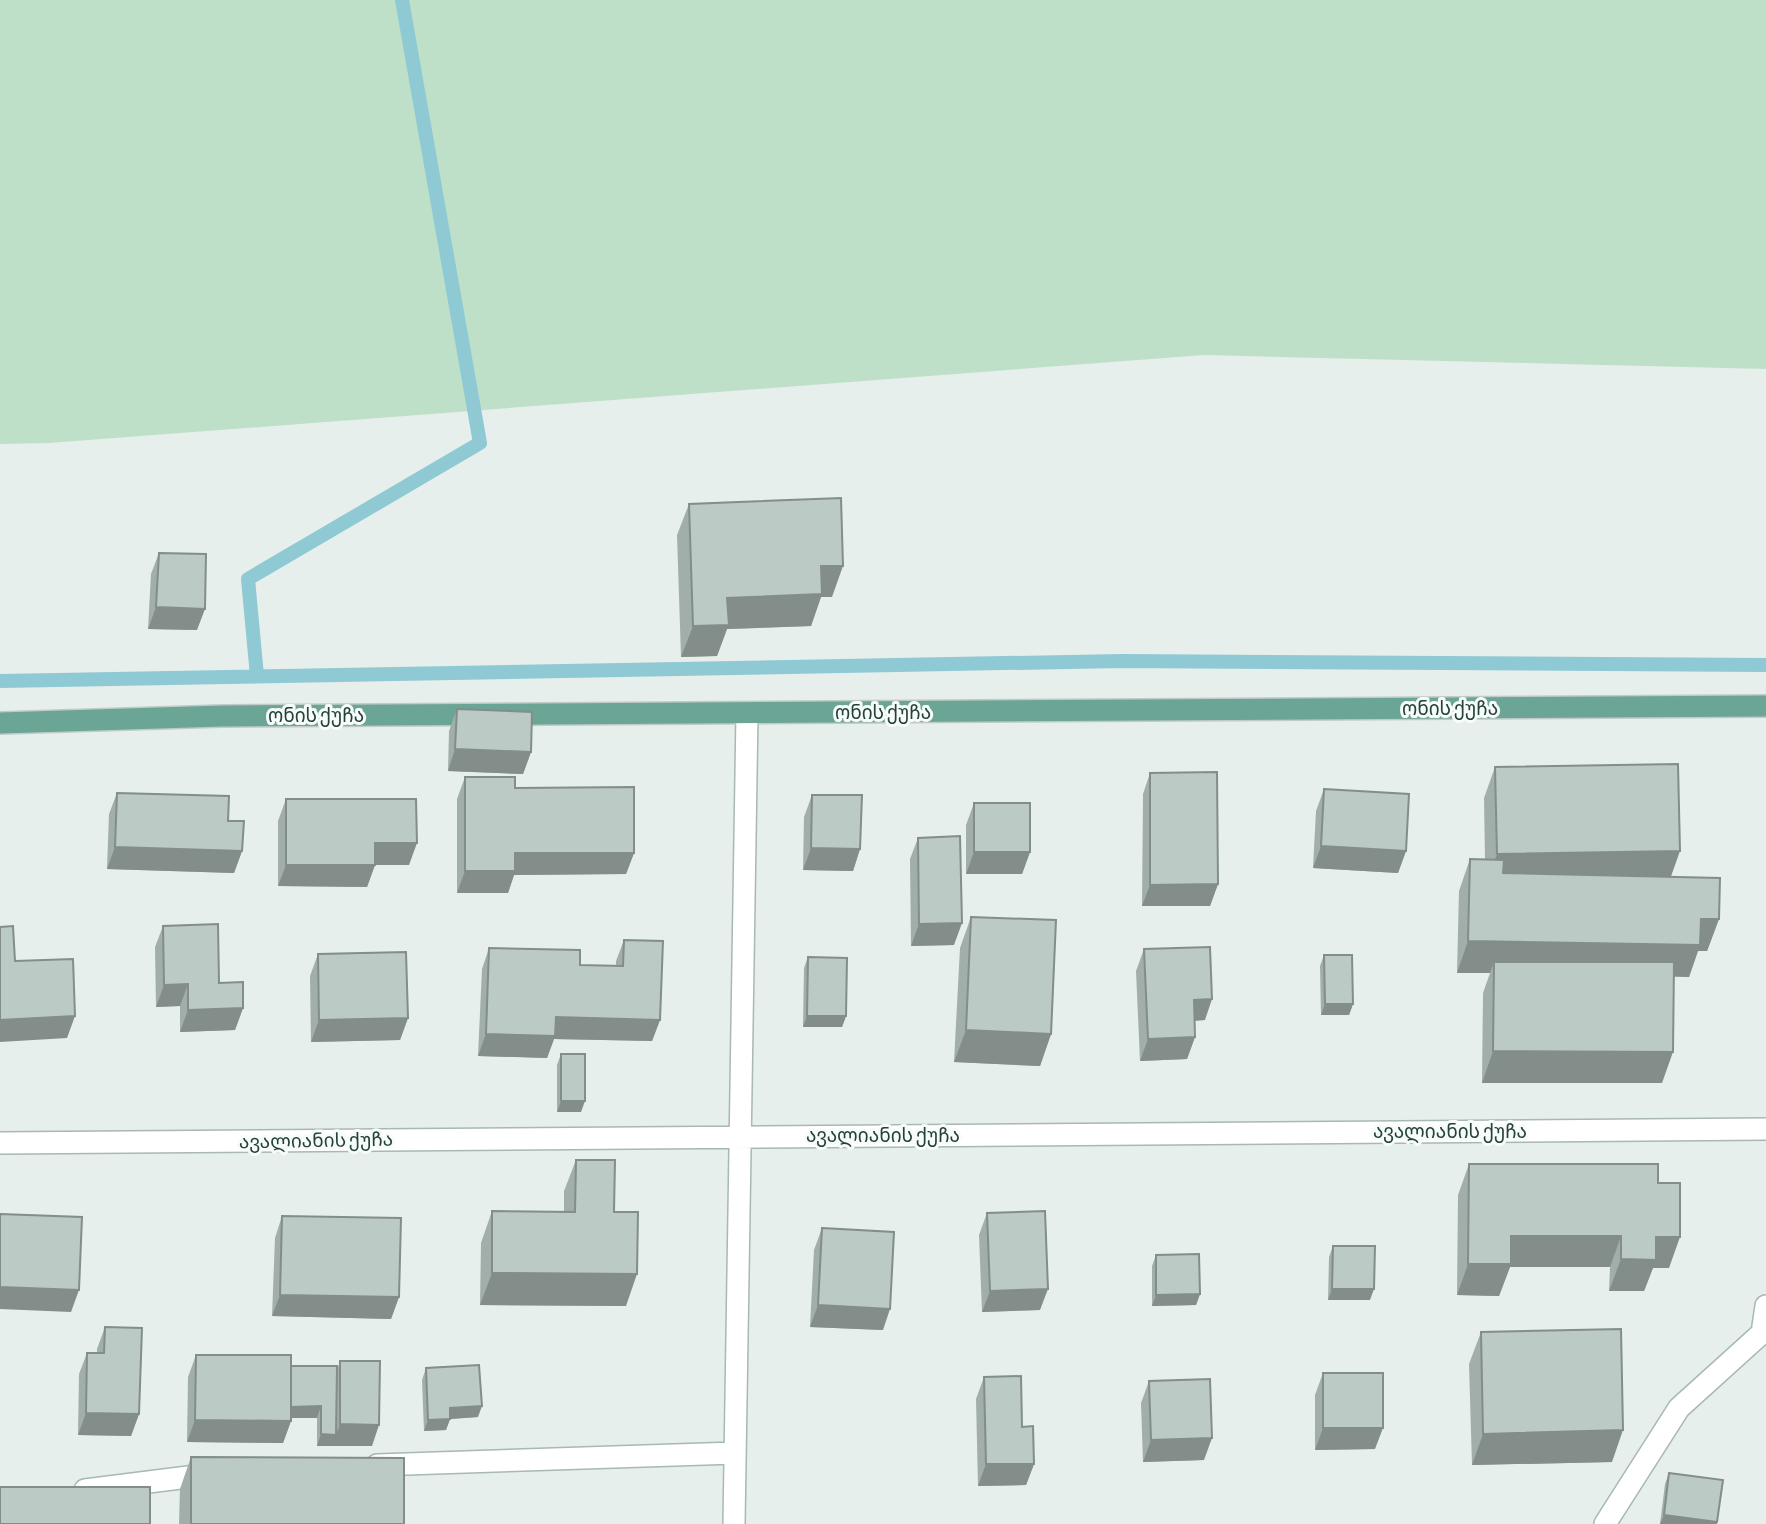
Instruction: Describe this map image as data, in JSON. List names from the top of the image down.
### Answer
{
  "streets": {
    "main road": ["ონის ქუჩა"],
    "street": ["ავალიანის ქუჩა"]
  }
}
